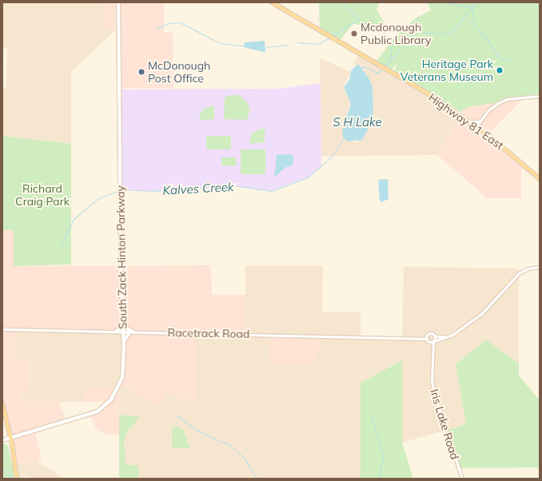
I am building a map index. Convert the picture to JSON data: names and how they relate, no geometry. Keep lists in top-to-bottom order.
{
  "streets": {
    "main road": ["Highway 81 East", "South Zack Hinton Parkway"],
    "street": ["Racetrack Road", "Iris Lake Road"]
  },
  "crossings": [
    ["South Zack Hinton Parkway", "Racetrack Road"],
    ["Racetrack Road", "Iris Lake Road"]
  ],
  "water": ["S H Lake", "Kalves Creek"],
  "parks": ["Richard Craig Park"],
  "places": ["Mcdonough Public Library", "Heritage Park Veterans Museum", "McDonough Post Office"]
}
